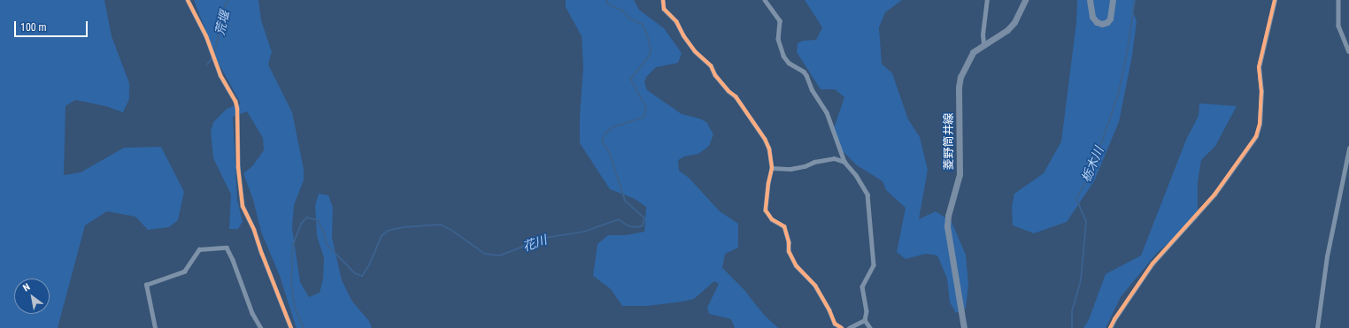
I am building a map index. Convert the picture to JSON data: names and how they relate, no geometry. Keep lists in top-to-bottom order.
{
  "streets": {
    "main road": ["菱野筒井線"]
  },
  "water": ["荒堰", "栃木川", "花川"],
  "scale_bar": "100 m",
  "north": "top left"
}
